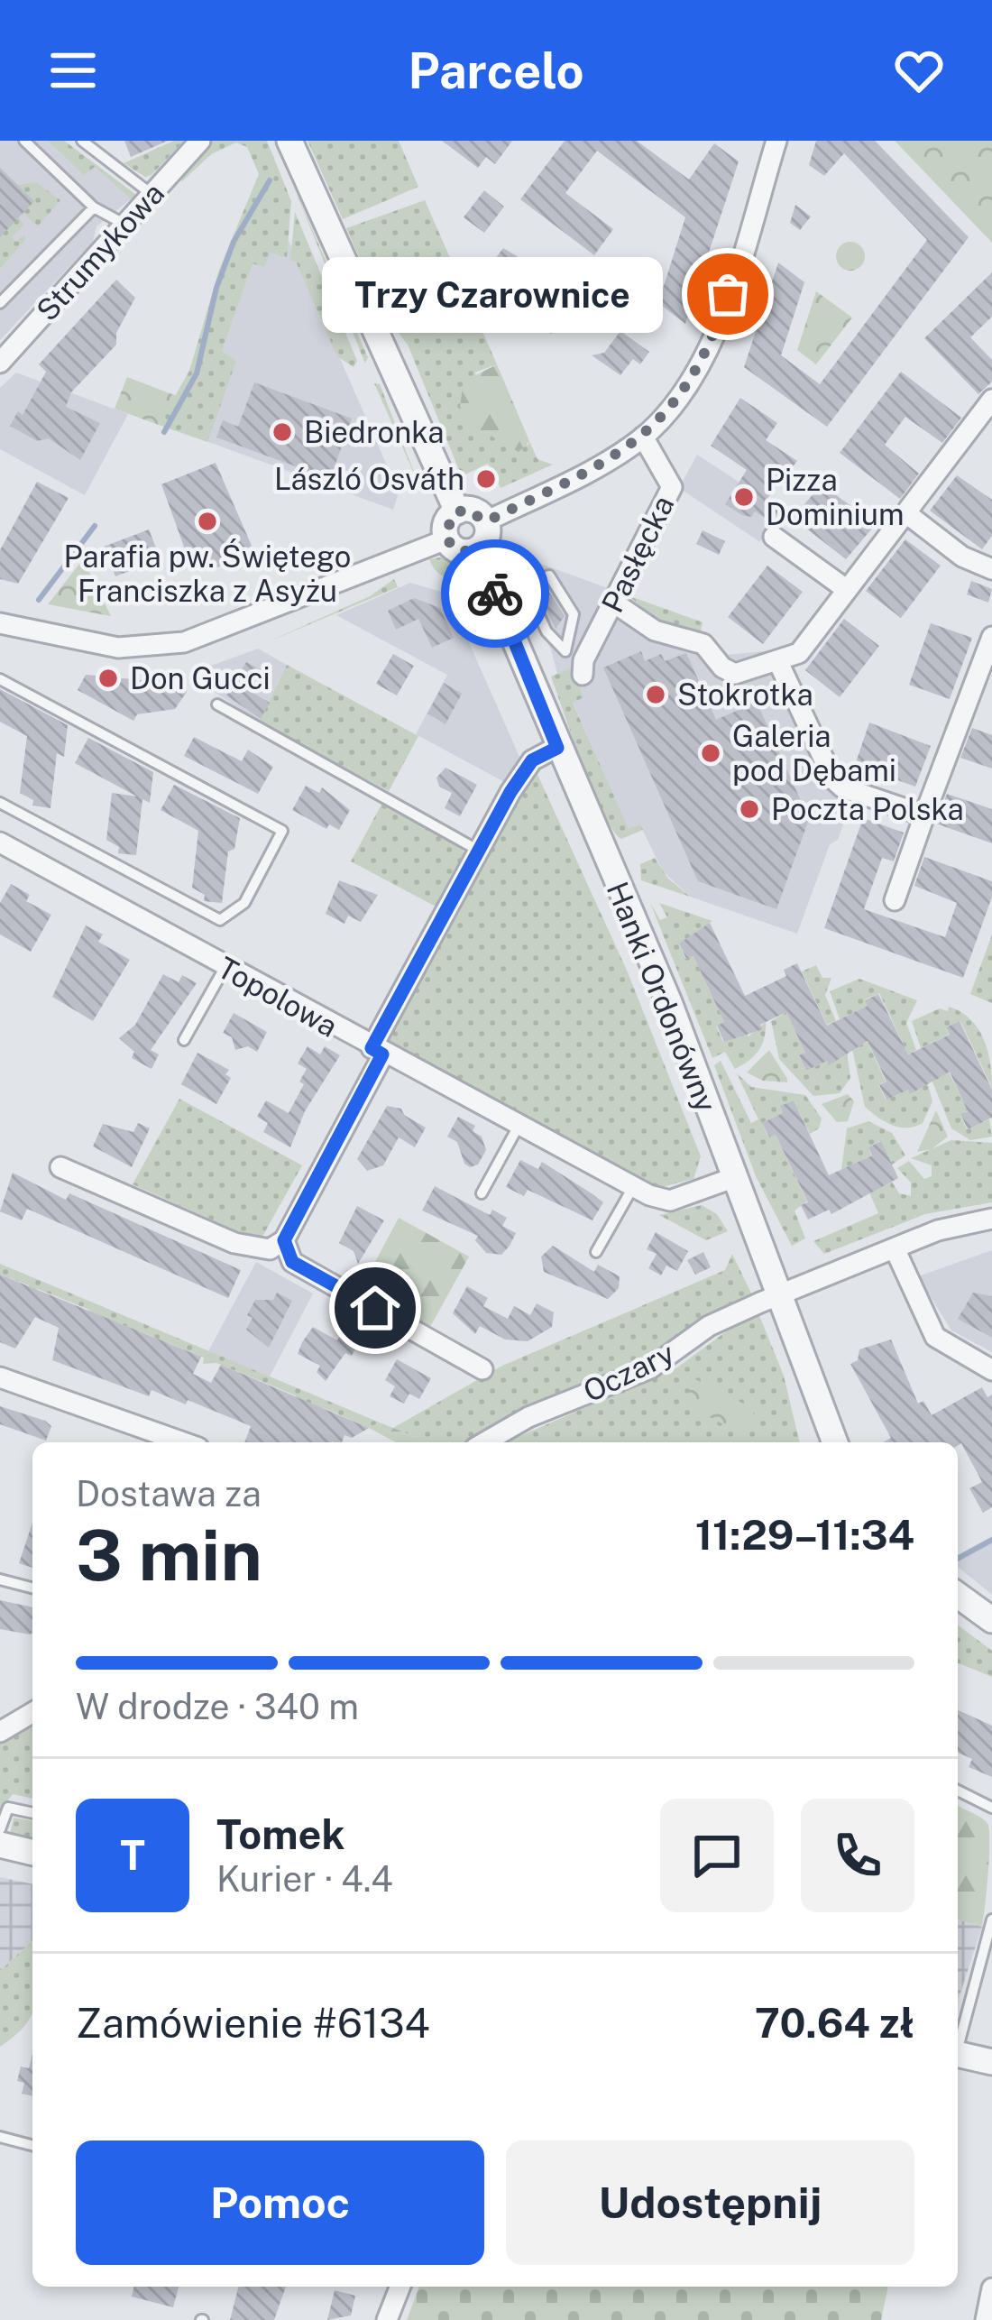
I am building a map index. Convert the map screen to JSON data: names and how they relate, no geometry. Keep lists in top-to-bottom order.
{
  "streets": {
    "street": [
      "Strumykowa",
      "Pasłęcka",
      "Topolowa",
      "Hanki Ordonówny",
      "Oczary"
    ]
  },
  "crossings": [
    ["Topolowa", "Hanki Ordonówny"],
    ["Hanki Ordonówny", "Oczary"]
  ],
  "places": [
    "Trzy Czarownice",
    "Biedronka",
    "László Osváth",
    "Pizza Dominium",
    "Parafia pw. Świętego Franciszka z Asyżu",
    "Don Gucci",
    "Stokrotka",
    "Galeria pod Dębami",
    "Poczta Polska"
  ],
  "page": {
    "header": "Parcelo",
    "bubble": "Trzy Czarownice",
    "heading": ["3 min", "Dostawa za", "11:29–11:34"],
    "panel": [
      "Tomek",
      "Kurier · 4.4",
      "Zamówienie #6134",
      "70.64 zł"
    ],
    "bar": "W drodze · 340 m",
    "round": "T",
    "buttons": ["Pomoc", "Udostępnij"]
  }
}
